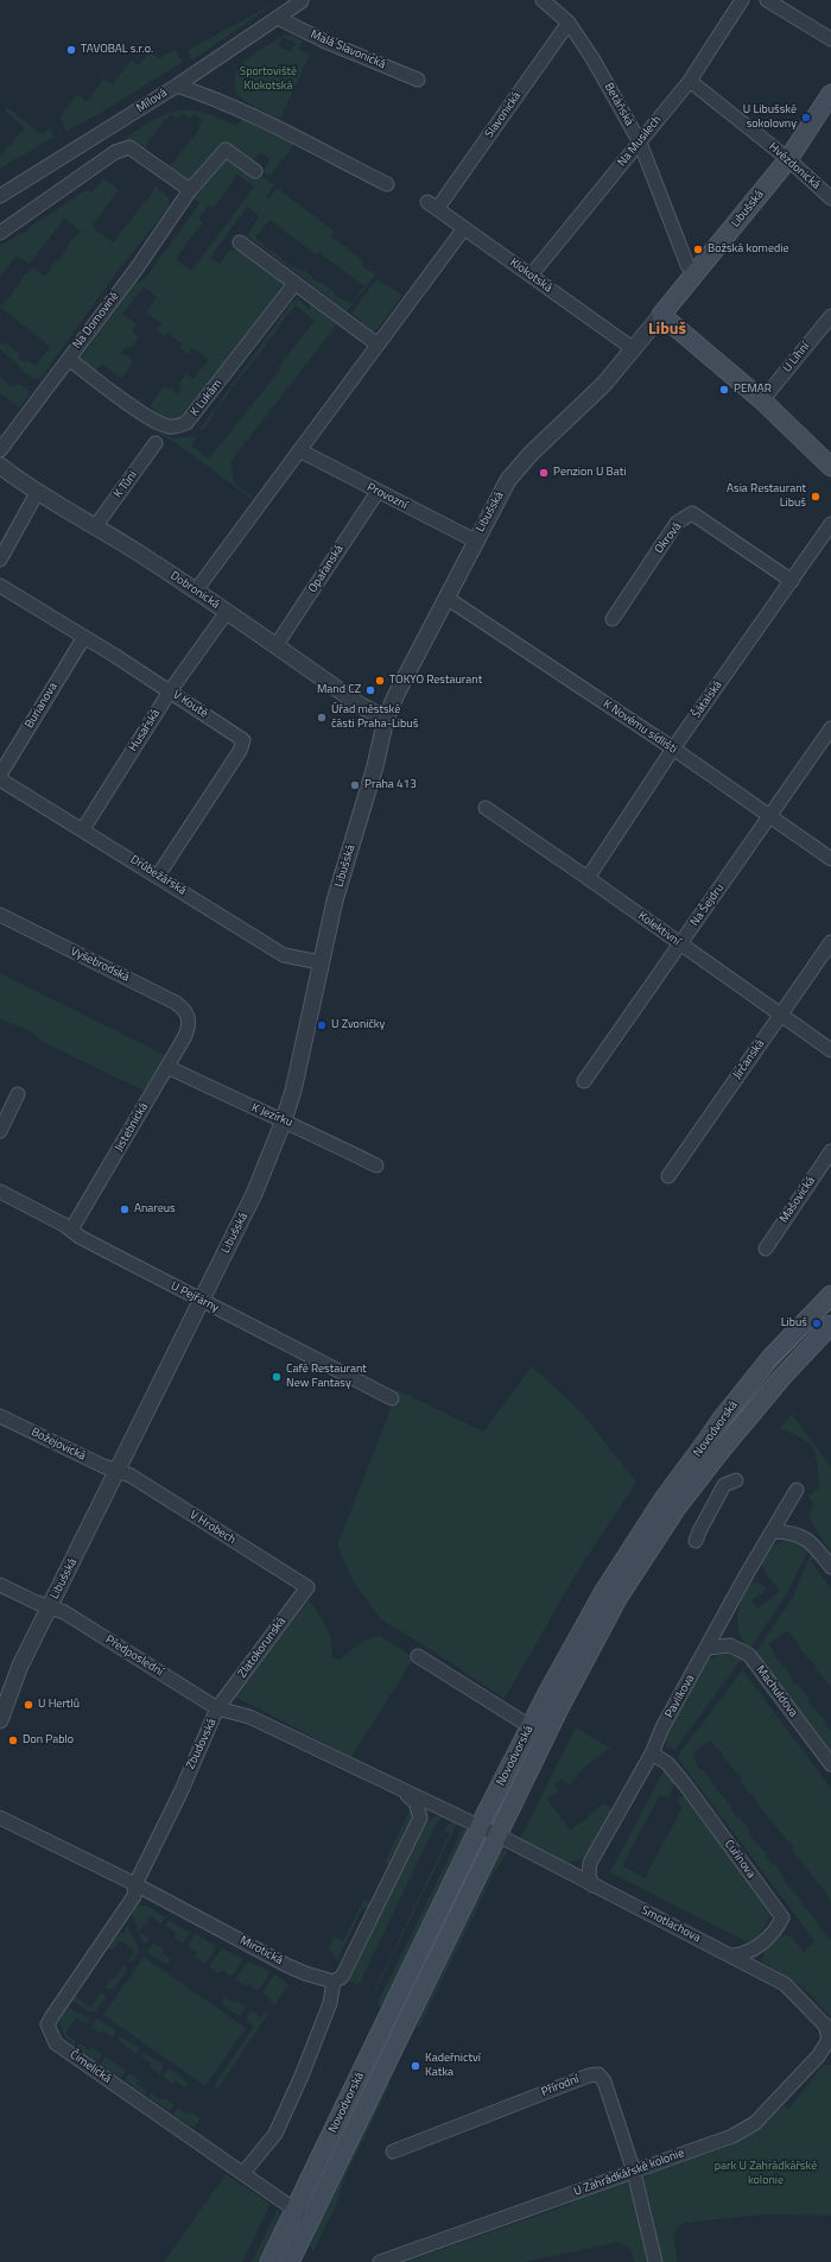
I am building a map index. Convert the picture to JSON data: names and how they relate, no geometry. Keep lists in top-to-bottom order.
{
  "streets": {
    "main road": ["Libušská", "Novodvorská"],
    "street": [
      "Malá Slavonická",
      "Mílová",
      "Betáňská",
      "Slavonická",
      "Na Musilech",
      "Hvězdonická",
      "Klokotská",
      "Na Domovině",
      "U Líhní",
      "K Lukám",
      "K Tůni",
      "Provozní",
      "Okrová",
      "Opařanská",
      "Dobronická",
      "Šátalská",
      "V Koutě",
      "Burianova",
      "K Novému sídlišti",
      "Husařská",
      "Drůbežářská",
      "Na Šejdru",
      "Kolektivní",
      "Vyšebrodská",
      "Jirčanská",
      "K Jezírku",
      "Jistebnická",
      "Mašovická",
      "U Pejřárny",
      "Božejovická",
      "V Hrobech",
      "Zlatokorunská",
      "Předposlední",
      "Machuldova",
      "Pavlíkova",
      "Zbudovská",
      "Cuřínova",
      "Smotlachova",
      "Mirotická",
      "Čimelická",
      "Přírodní",
      "U Zahrádkářské kolonie"
    ]
  },
  "crossings": [
    ["Malá Slavonická", "Mílová"],
    ["Betáňská", "Slavonická"],
    ["Betáňská", "Na Musilech"],
    ["Betáňská", "Libušská"],
    ["Slavonická", "Klokotská"],
    ["Na Musilech", "Hvězdonická"],
    ["Na Musilech", "Klokotská"],
    ["Hvězdonická", "Libušská"],
    ["Libušská", "Klokotská"],
    ["Libušská", "Provozní"],
    ["Libušská", "Dobronická"],
    ["Libušská", "K Novému sídlišti"],
    ["Libušská", "Drůbežářská"],
    ["Libušská", "K Jezírku"],
    ["Libušská", "U Pejřárny"],
    ["Libušská", "Božejovická"],
    ["Libušská", "V Hrobech"],
    ["Libušská", "Předposlední"],
    ["Na Domovině", "K Lukám"],
    ["K Tůni", "Dobronická"],
    ["Provozní", "Opařanská"],
    ["Okrová", "Šátalská"],
    ["Opařanská", "Dobronická"],
    ["Dobronická", "Husařská"],
    ["Šátalská", "K Novému sídlišti"],
    ["Šátalská", "Kolektivní"],
    ["V Koutě", "Burianova"],
    ["V Koutě", "Husařská"],
    ["V Koutě", "Drůbežářská"],
    ["K Novému sídlišti", "Na Šejdru"],
    ["Husařská", "Drůbežářská"],
    ["Na Šejdru", "Kolektivní"],
    ["Kolektivní", "Jirčanská"],
    ["Vyšebrodská", "Jistebnická"],
    ["K Jezírku", "Jistebnická"],
    ["Jistebnická", "U Pejřárny"],
    ["Novodvorská", "Zbudovská"],
    ["Novodvorská", "Smotlachova"],
    ["Novodvorská", "Čimelická"],
    ["Božejovická", "V Hrobech"],
    ["V Hrobech", "Zlatokorunská"],
    ["Zlatokorunská", "Předposlední"],
    ["Zlatokorunská", "Zbudovská"],
    ["Předposlední", "Zbudovská"],
    ["Machuldova", "Pavlíkova"],
    ["Pavlíkova", "Cuřínova"],
    ["Zbudovská", "Smotlachova"],
    ["Zbudovská", "Mirotická"],
    ["Zbudovská", "Čimelická"],
    ["Cuřínova", "Smotlachova"],
    ["Smotlachova", "U Zahrádkářské kolonie"],
    ["Mirotická", "Čimelická"],
    ["Přírodní", "U Zahrádkářské kolonie"]
  ],
  "districts": ["Libuš"],
  "parks": ["Sportoviště Klokotská", "park U Zahrádkářské kolonie"],
  "places": [
    "TAVOBAL s.r.o.",
    "U Libušské sokolovny",
    "Božská komedie",
    "PEMAR",
    "Penzion U Bati",
    "Asia Restaurant Libuš",
    "TOKYO Restaurant",
    "Mand CZ",
    "Úřad městské části Praha-Libuš",
    "Praha 413",
    "U Zvoničky",
    "Anareus",
    "Libuš",
    "Café Restaurant New Fantasy",
    "U Hertlů",
    "Don Pablo",
    "Kadeřnictví Katka"
  ]
}
